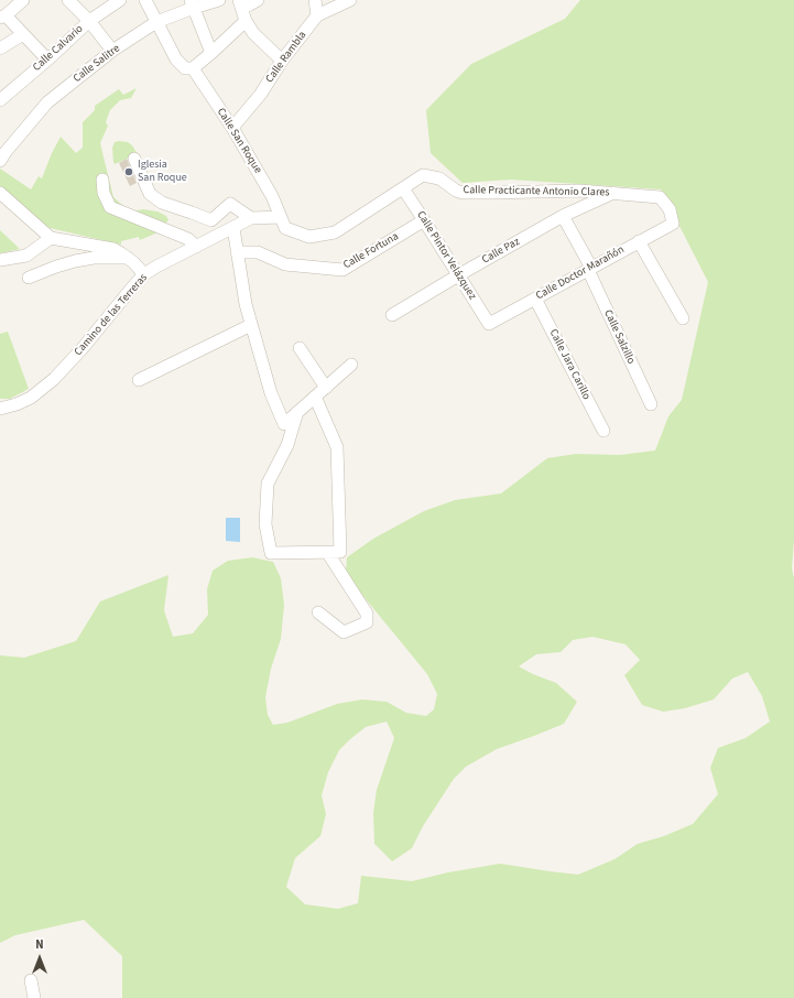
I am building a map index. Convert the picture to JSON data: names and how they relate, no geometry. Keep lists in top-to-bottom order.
{
  "streets": {
    "street": [
      "Calle Calvario",
      "Calle Rambla",
      "Calle Salitre",
      "Calle San Roque",
      "Calle Practicante Antonio Clares",
      "Calle Fortuna",
      "Calle Paz",
      "Calle Pintor Velázquez",
      "Calle Doctor Marañón",
      "Camino de las Terreras",
      "Calle Salzillo",
      "Calle Jara Carillo"
    ]
  },
  "crossings": [
    ["Calle Rambla", "Calle San Roque"],
    ["Calle San Roque", "Calle Practicante Antonio Clares"],
    ["Calle San Roque", "Camino de las Terreras"],
    ["Calle Practicante Antonio Clares", "Calle Paz"],
    ["Calle Practicante Antonio Clares", "Calle Pintor Velázquez"],
    ["Calle Practicante Antonio Clares", "Calle Doctor Marañón"],
    ["Calle Practicante Antonio Clares", "Camino de las Terreras"],
    ["Calle Fortuna", "Calle Pintor Velázquez"],
    ["Calle Paz", "Calle Pintor Velázquez"],
    ["Calle Paz", "Calle Salzillo"],
    ["Calle Pintor Velázquez", "Calle Doctor Marañón"],
    ["Calle Doctor Marañón", "Calle Salzillo"],
    ["Calle Doctor Marañón", "Calle Jara Carillo"]
  ],
  "places": ["Iglesia San Roque"],
  "north": "top"
}
